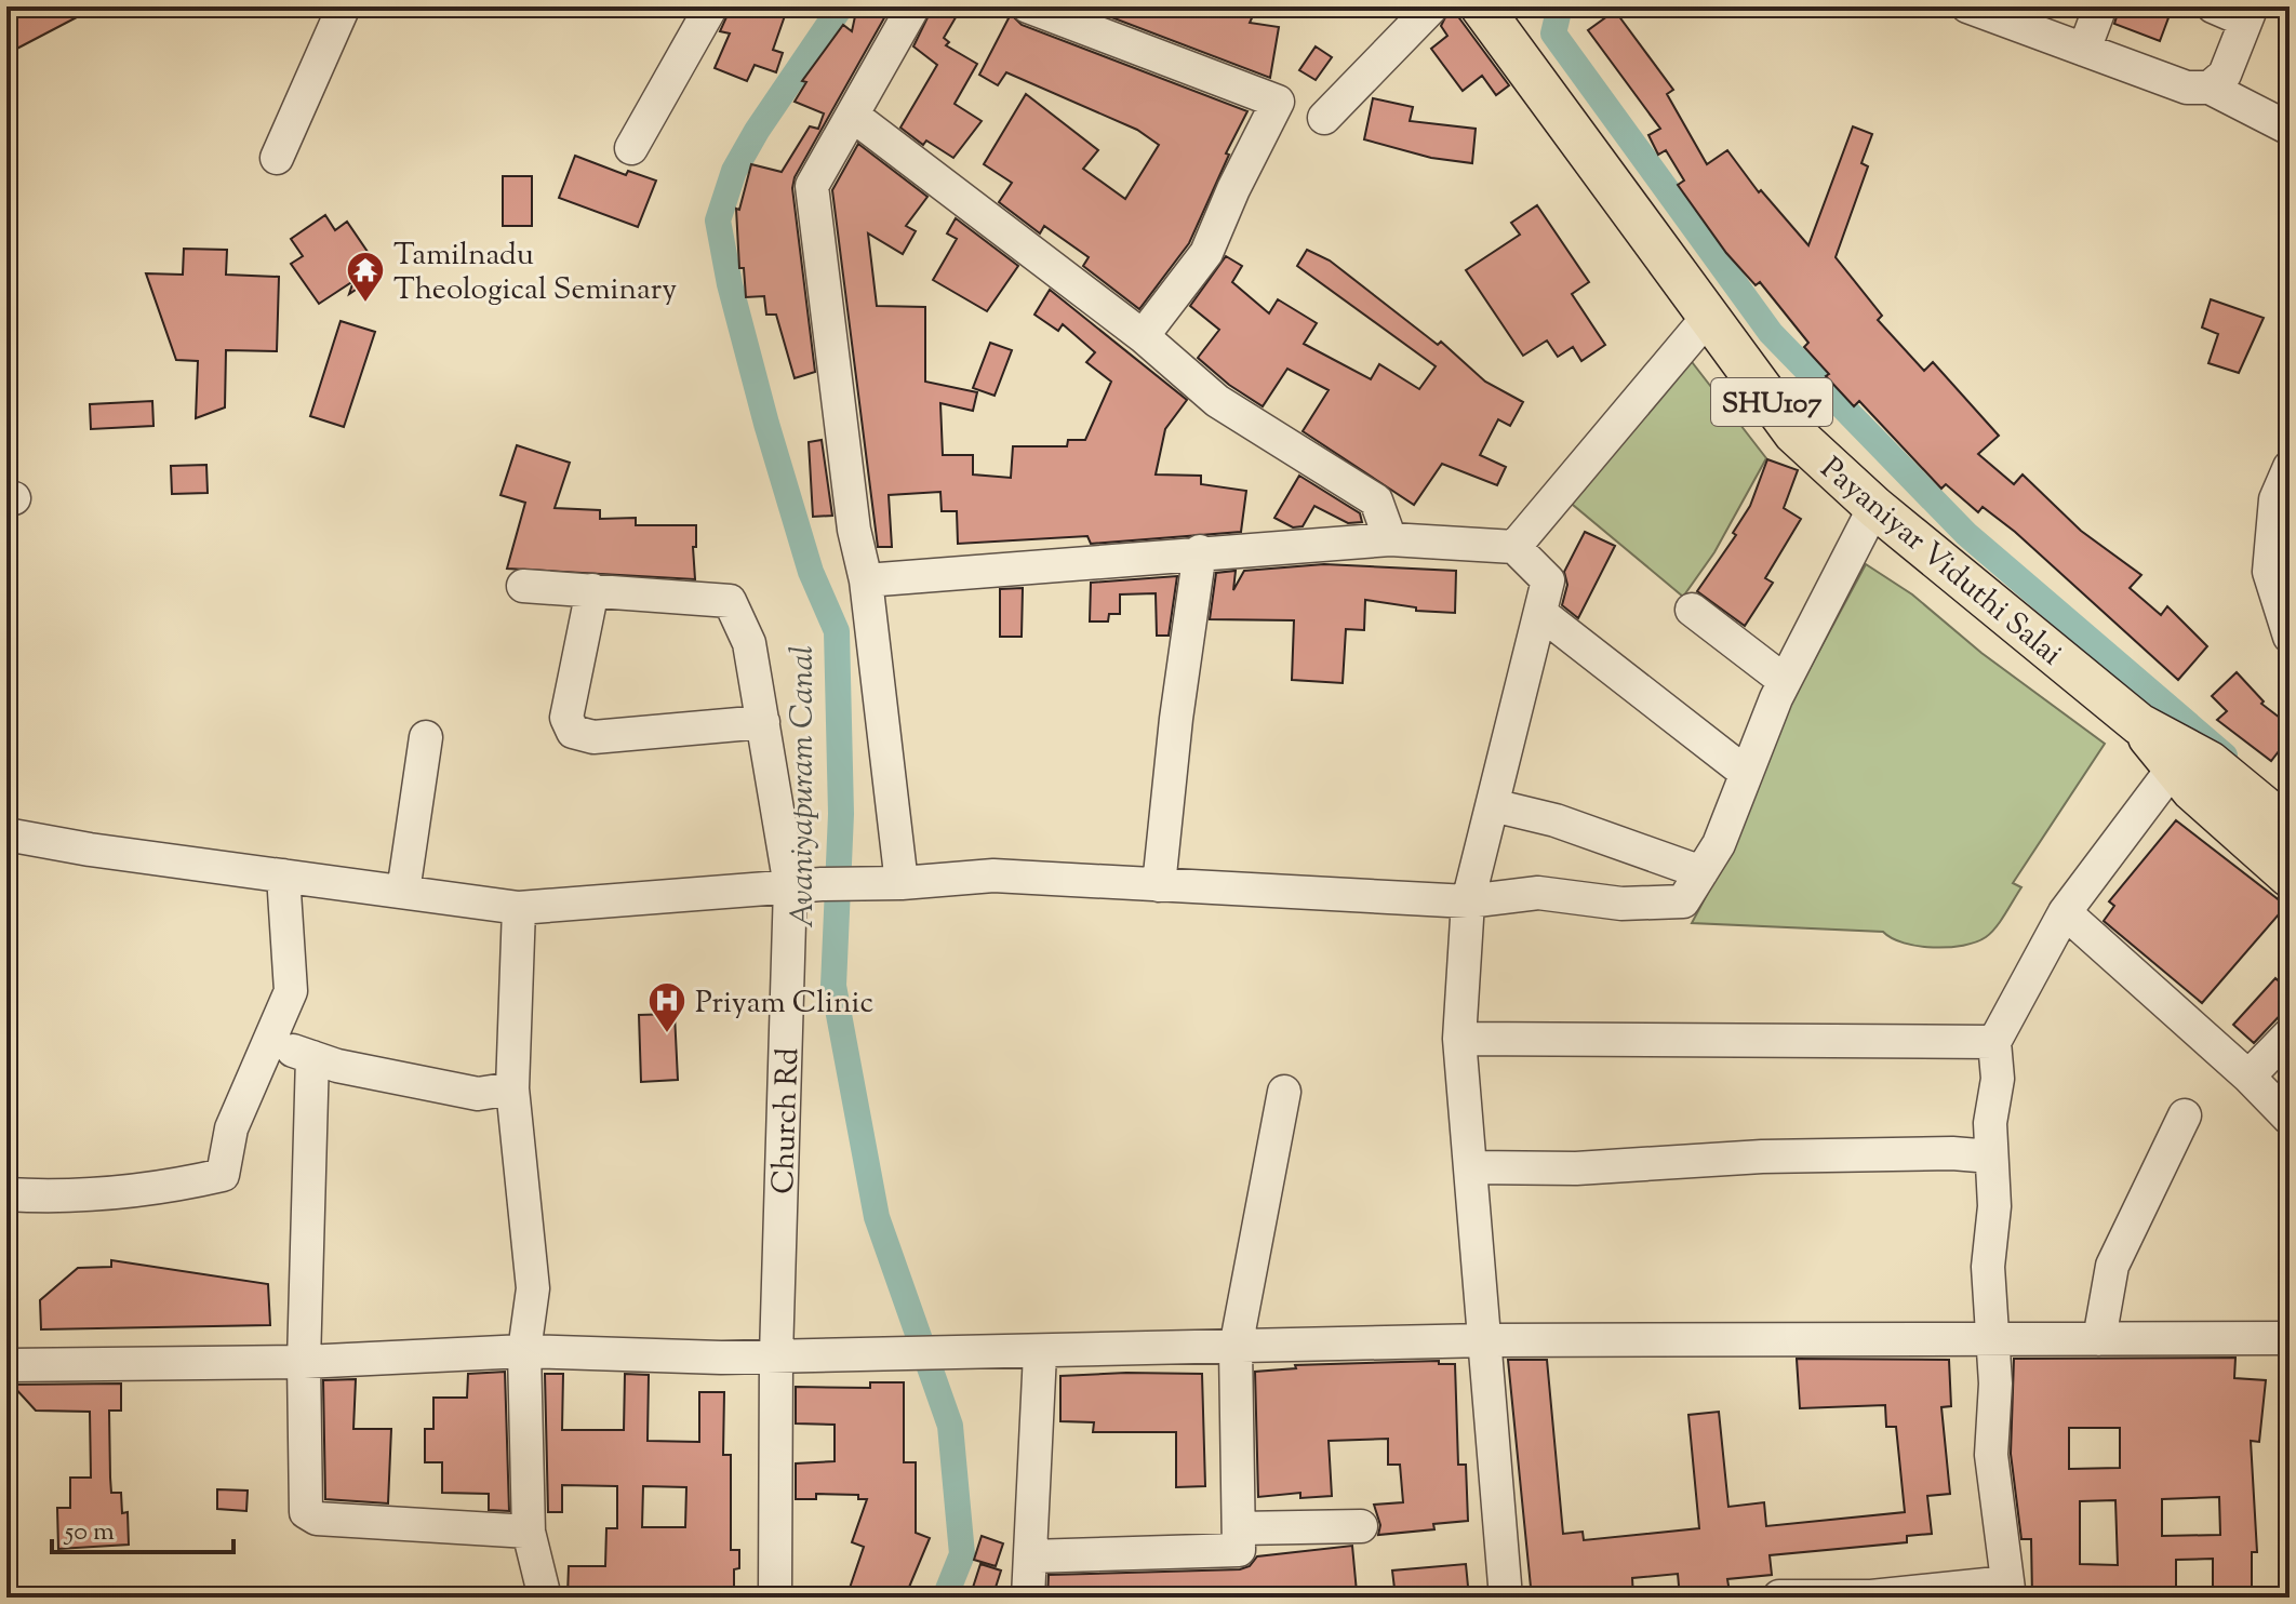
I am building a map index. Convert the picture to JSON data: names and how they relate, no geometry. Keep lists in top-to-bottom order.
{
  "streets": {
    "main road": ["SHU107", "Payaniyar Viduthi Salai"],
    "street": ["Church Rd"]
  },
  "water": ["Avaniyapuram Canal"],
  "places": {
    "temple": ["Tamilnadu Theological Seminary"],
    "hospital": ["Priyam Clinic"]
  },
  "scale_bar": "50 m"
}
